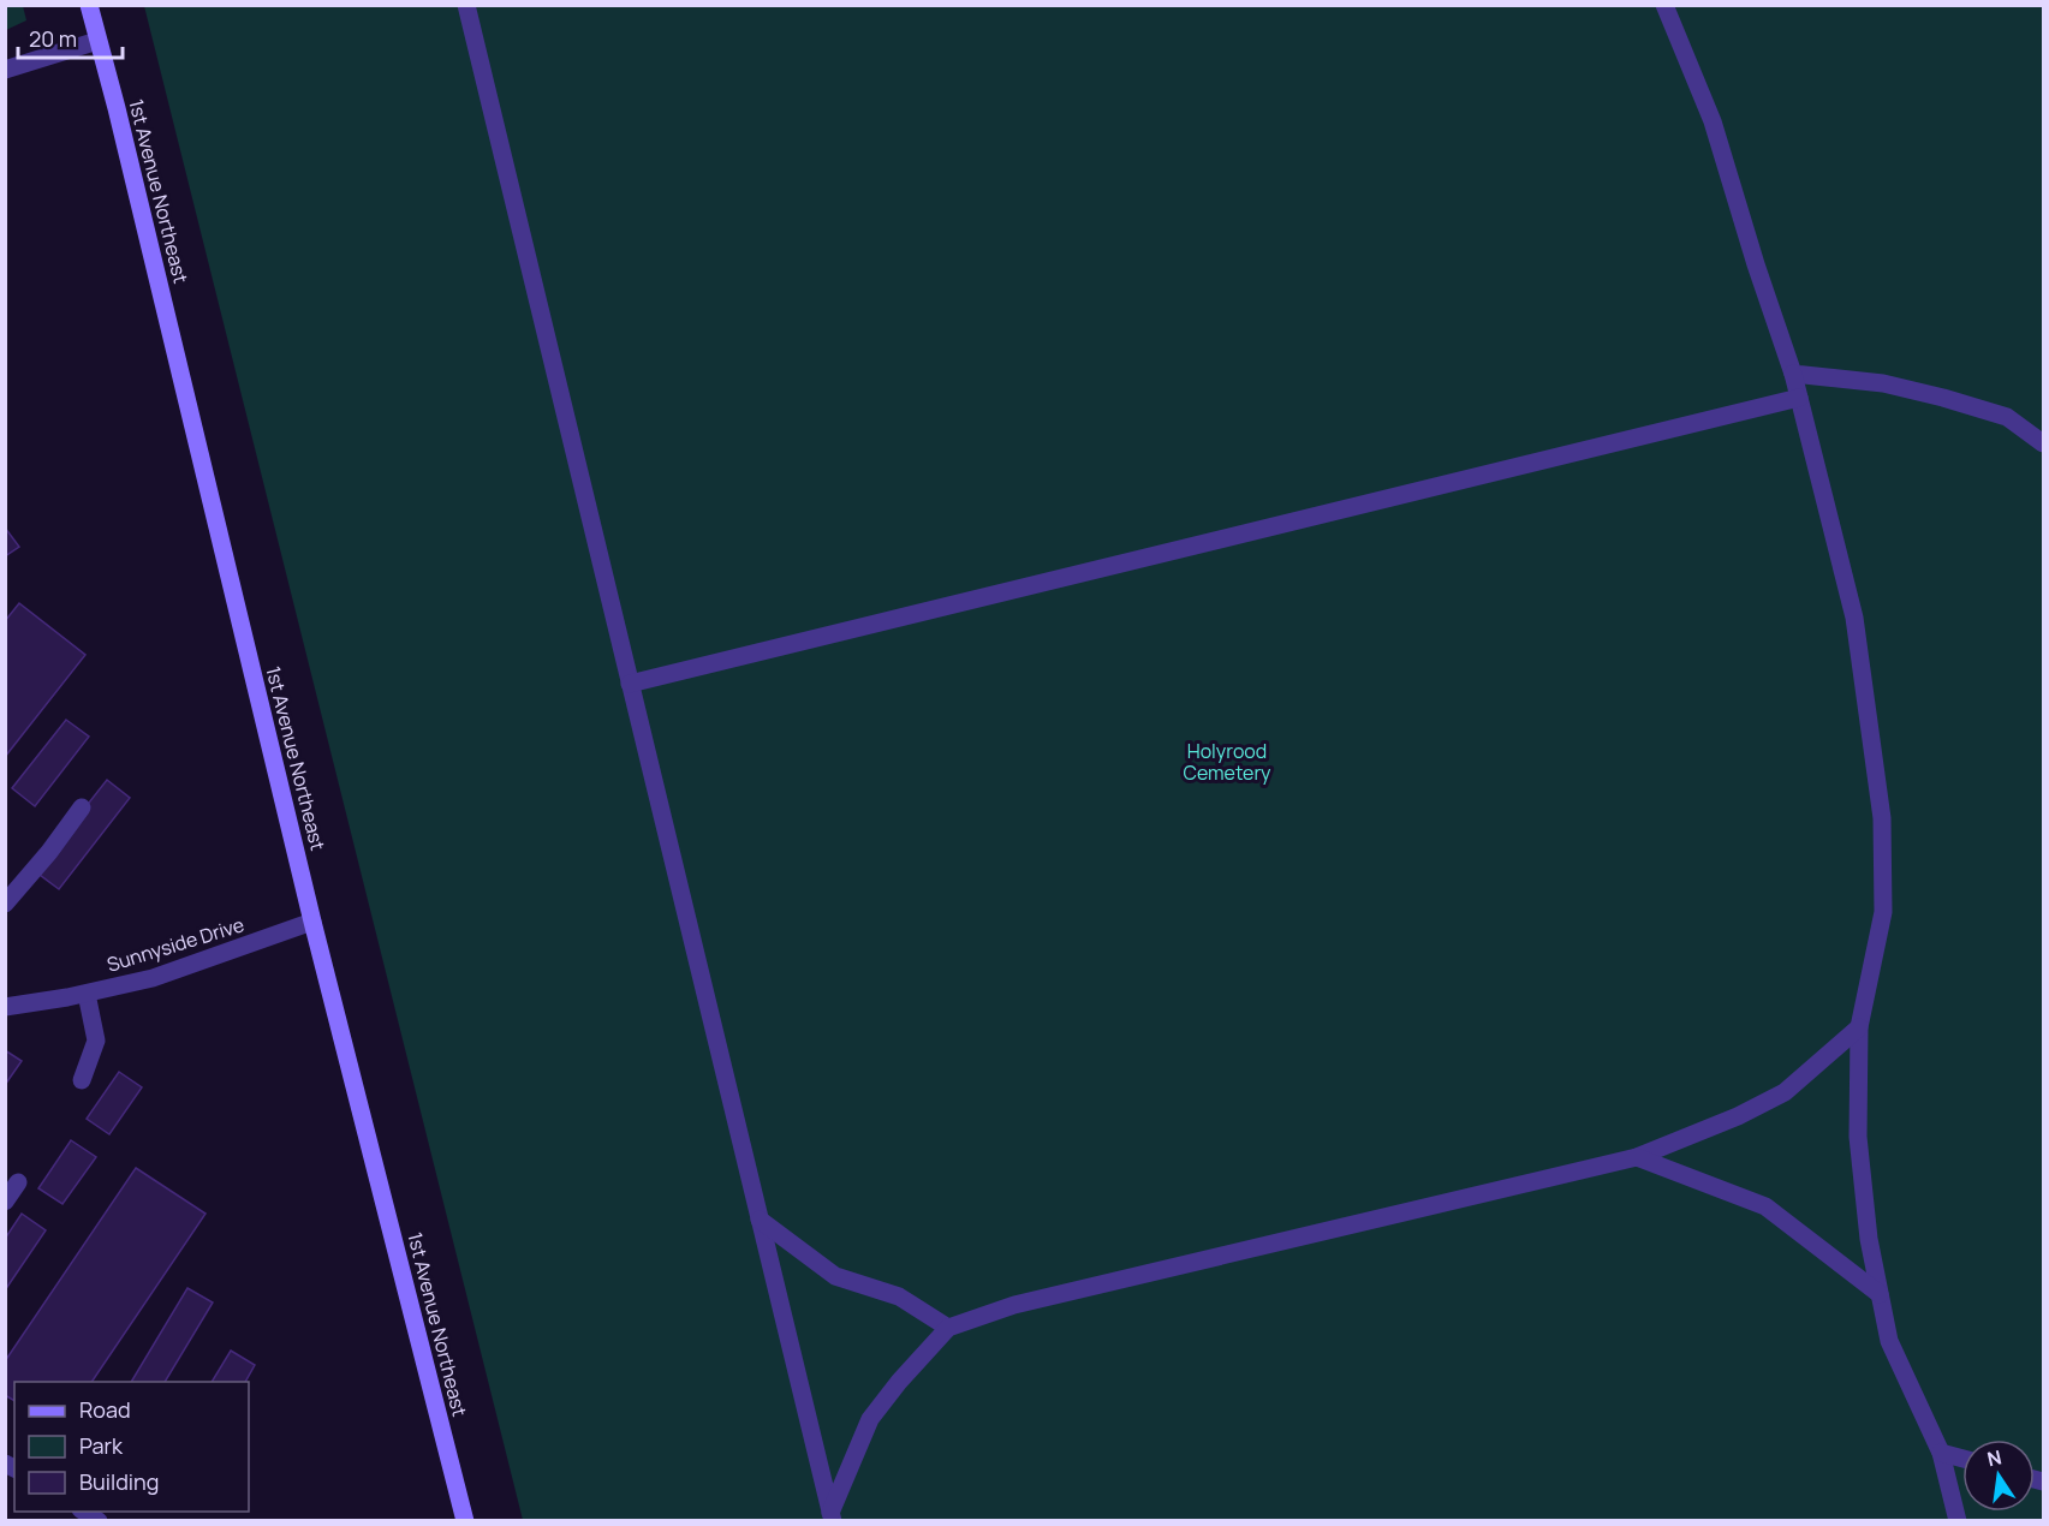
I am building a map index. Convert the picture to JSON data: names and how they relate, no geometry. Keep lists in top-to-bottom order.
{
  "streets": {
    "street": ["1st Avenue Northeast", "Sunnyside Drive"]
  },
  "crossings": [
    ["1st Avenue Northeast", "Sunnyside Drive"]
  ],
  "parks": ["Holyrood Cemetery"],
  "legend": ["Road", "Park", "Building"],
  "scale_bar": "20 m",
  "north": "top"
}
